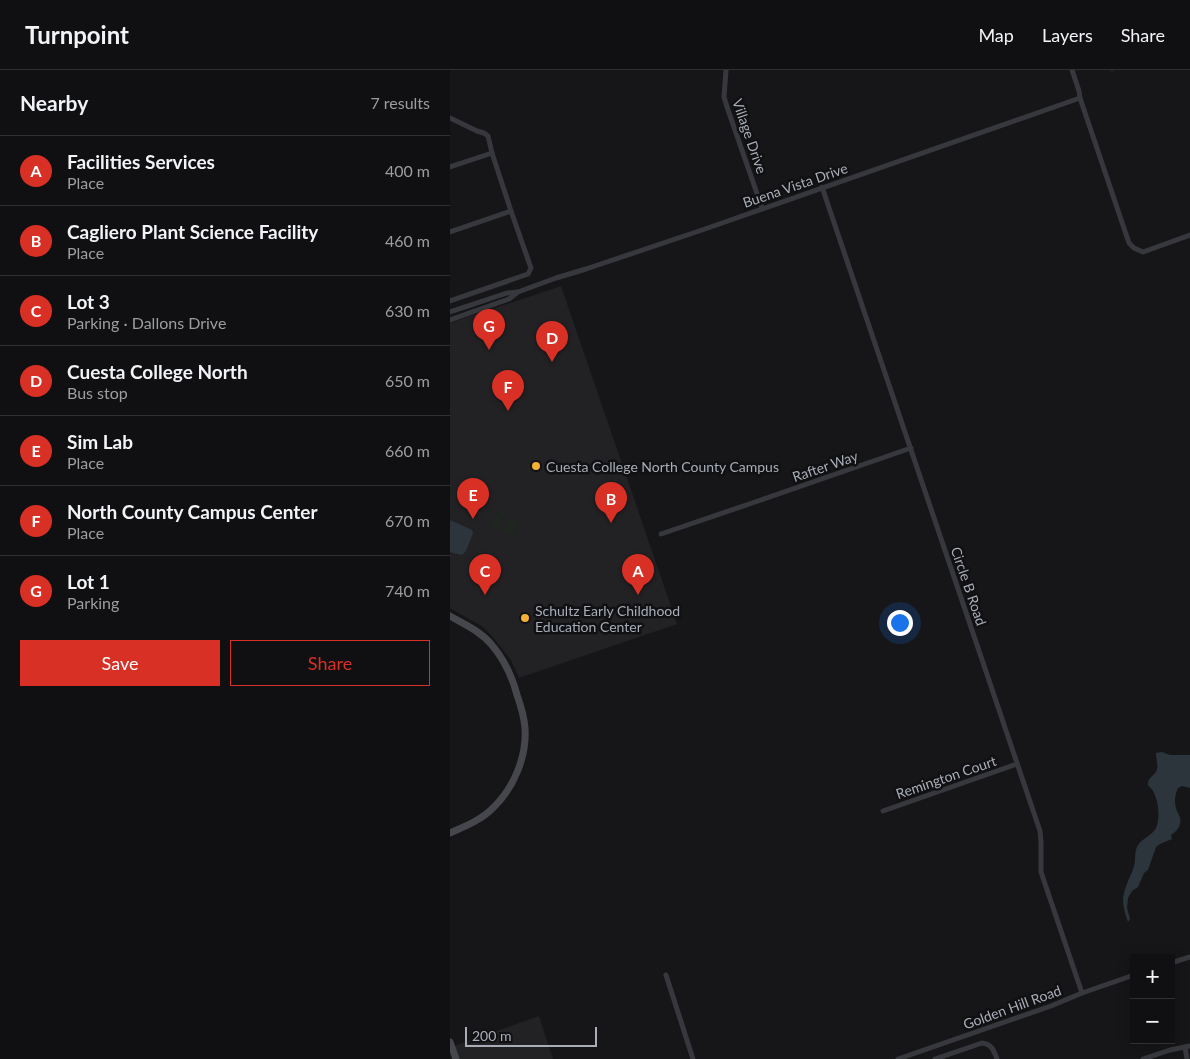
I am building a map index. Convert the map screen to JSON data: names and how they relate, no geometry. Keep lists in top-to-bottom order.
{
  "streets": {
    "street": [
      "Village Drive",
      "Buena Vista Drive",
      "Rafter Way",
      "Circle B Road",
      "Remington Court",
      "Golden Hill Road"
    ]
  },
  "crossings": [
    ["Village Drive", "Buena Vista Drive"],
    ["Buena Vista Drive", "Circle B Road"],
    ["Rafter Way", "Circle B Road"],
    ["Circle B Road", "Remington Court"],
    ["Circle B Road", "Golden Hill Road"]
  ],
  "places": ["Cuesta College North County Campus", "Schultz Early Childhood Education Center"],
  "scale_bar": "200 m",
  "page": {
    "header": "Turnpoint",
    "nav": ["Map", "Layers", "Share"],
    "heading": ["Nearby", "7 results"],
    "list": [
      {
        "mark": "A",
        "name": "Facilities Services",
        "note": "Place",
        "value": "400 m"
      },
      {
        "mark": "B",
        "name": "Cagliero Plant Science Facility",
        "note": "Place",
        "value": "460 m"
      },
      {
        "mark": "C",
        "name": "Lot 3",
        "note": "Parking · Dallons Drive",
        "value": "630 m"
      },
      {
        "mark": "D",
        "name": "Cuesta College North",
        "note": "Bus stop",
        "value": "650 m"
      },
      {
        "mark": "E",
        "name": "Sim Lab",
        "note": "Place",
        "value": "660 m"
      },
      {
        "mark": "F",
        "name": "North County Campus Center",
        "note": "Place",
        "value": "670 m"
      },
      {
        "mark": "G",
        "name": "Lot 1",
        "note": "Parking",
        "value": "740 m"
      }
    ],
    "pins": [
      "G",
      "D",
      "F",
      "E",
      "B",
      "A",
      "C"
    ],
    "buttons": ["Save", "Share"],
    "map_buttons": ["+", "−"],
    "scale": "200 m"
  }
}
